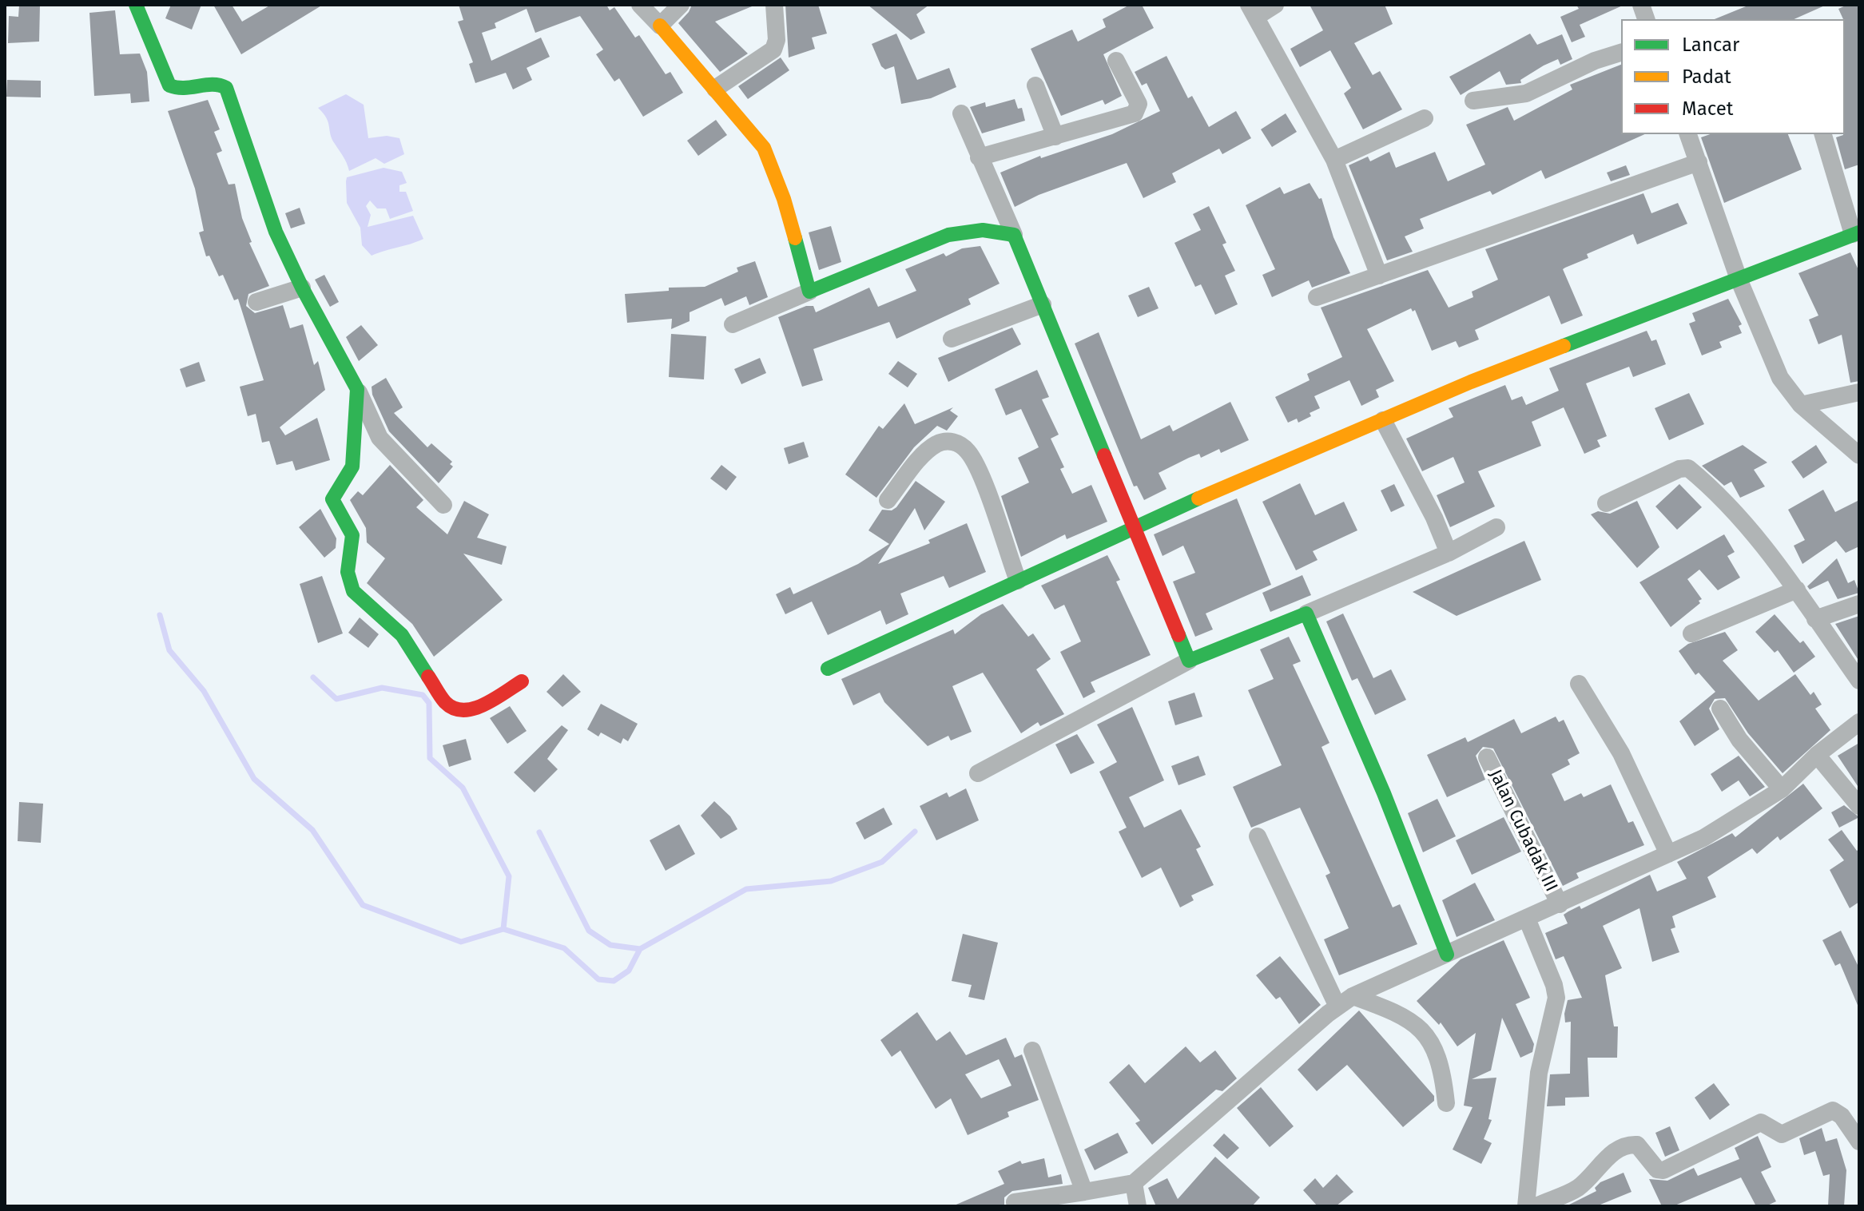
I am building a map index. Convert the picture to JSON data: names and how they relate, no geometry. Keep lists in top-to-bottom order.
{
  "streets": {
    "street": ["Jalan Cubadak III"]
  },
  "legend": ["Lancar", "Padat", "Macet"]
}
